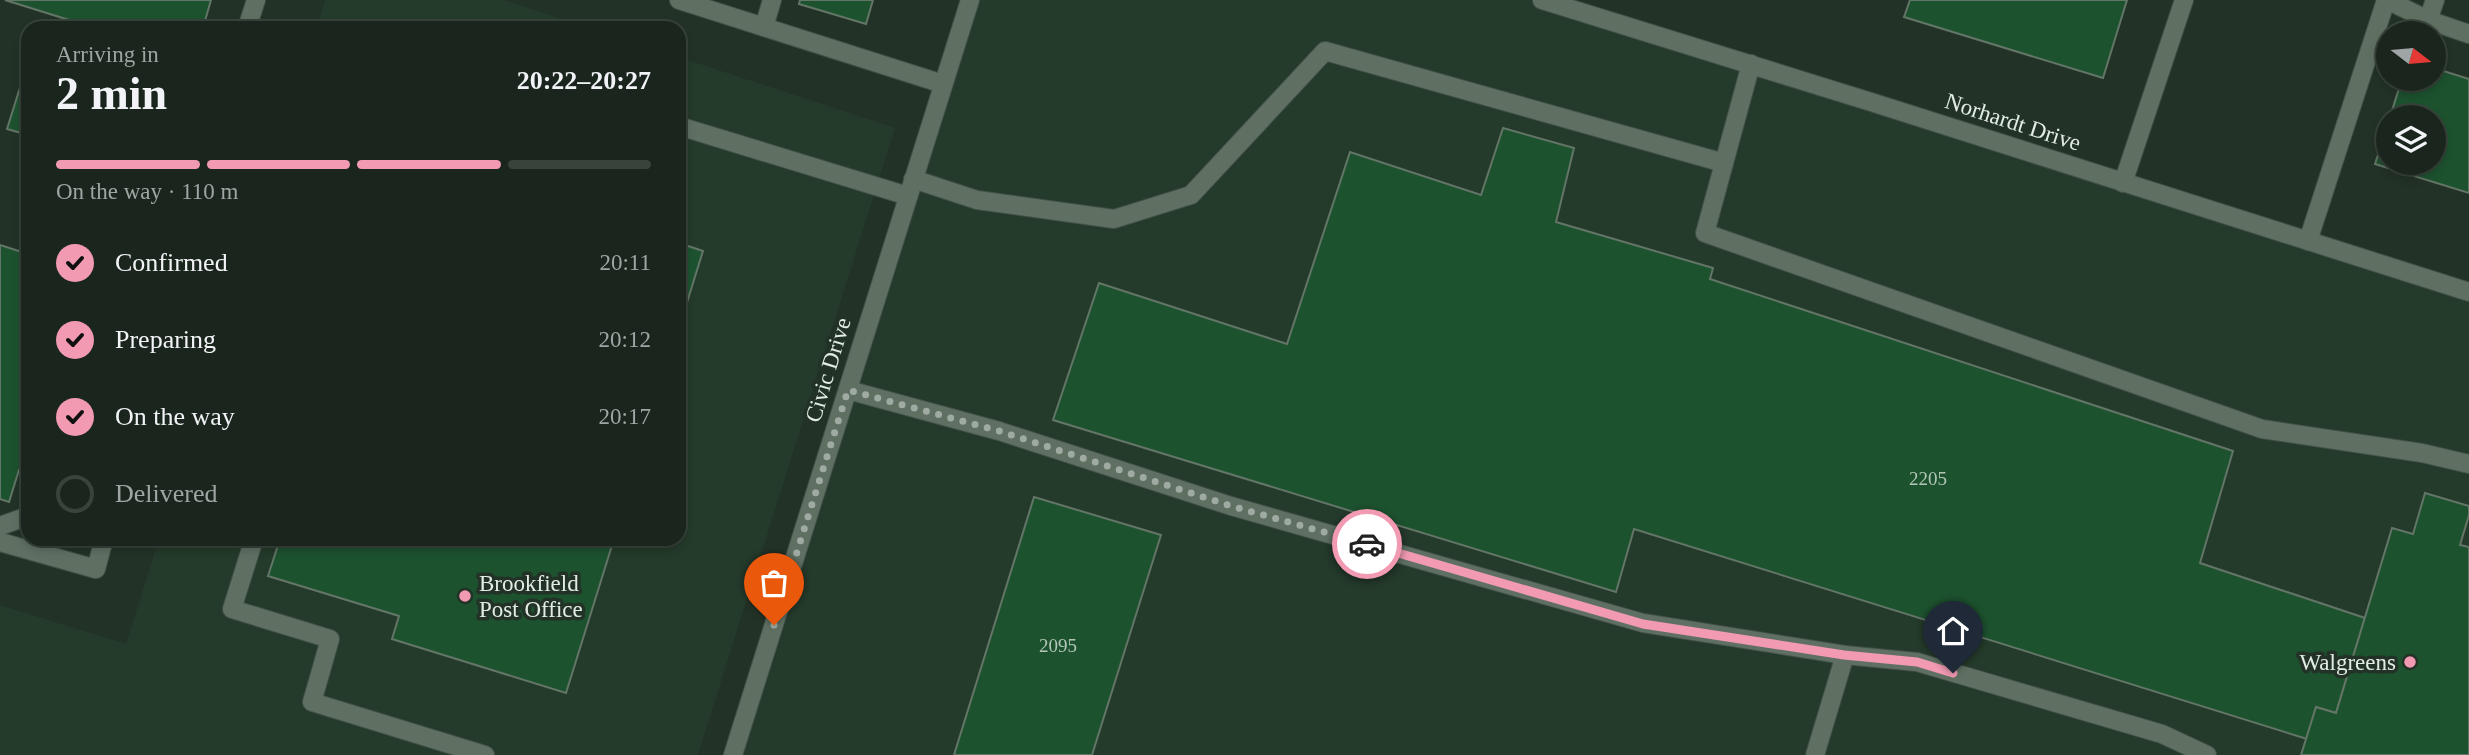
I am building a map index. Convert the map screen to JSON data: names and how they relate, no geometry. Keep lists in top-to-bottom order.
{
  "streets": {
    "street": ["Norhardt Drive", "Civic Drive"]
  },
  "places": ["Brookfield Post Office", "Walgreens"],
  "house_numbers": ["2205", "2095"],
  "north": "right",
  "page": {
    "heading": ["2 min", "Arriving in", "20:22–20:27"],
    "bar": "On the way · 110 m",
    "list": [
      ["Confirmed", "20:11"],
      ["Preparing", "20:12"],
      ["On the way", "20:17"],
      "Delivered"
    ]
  }
}
